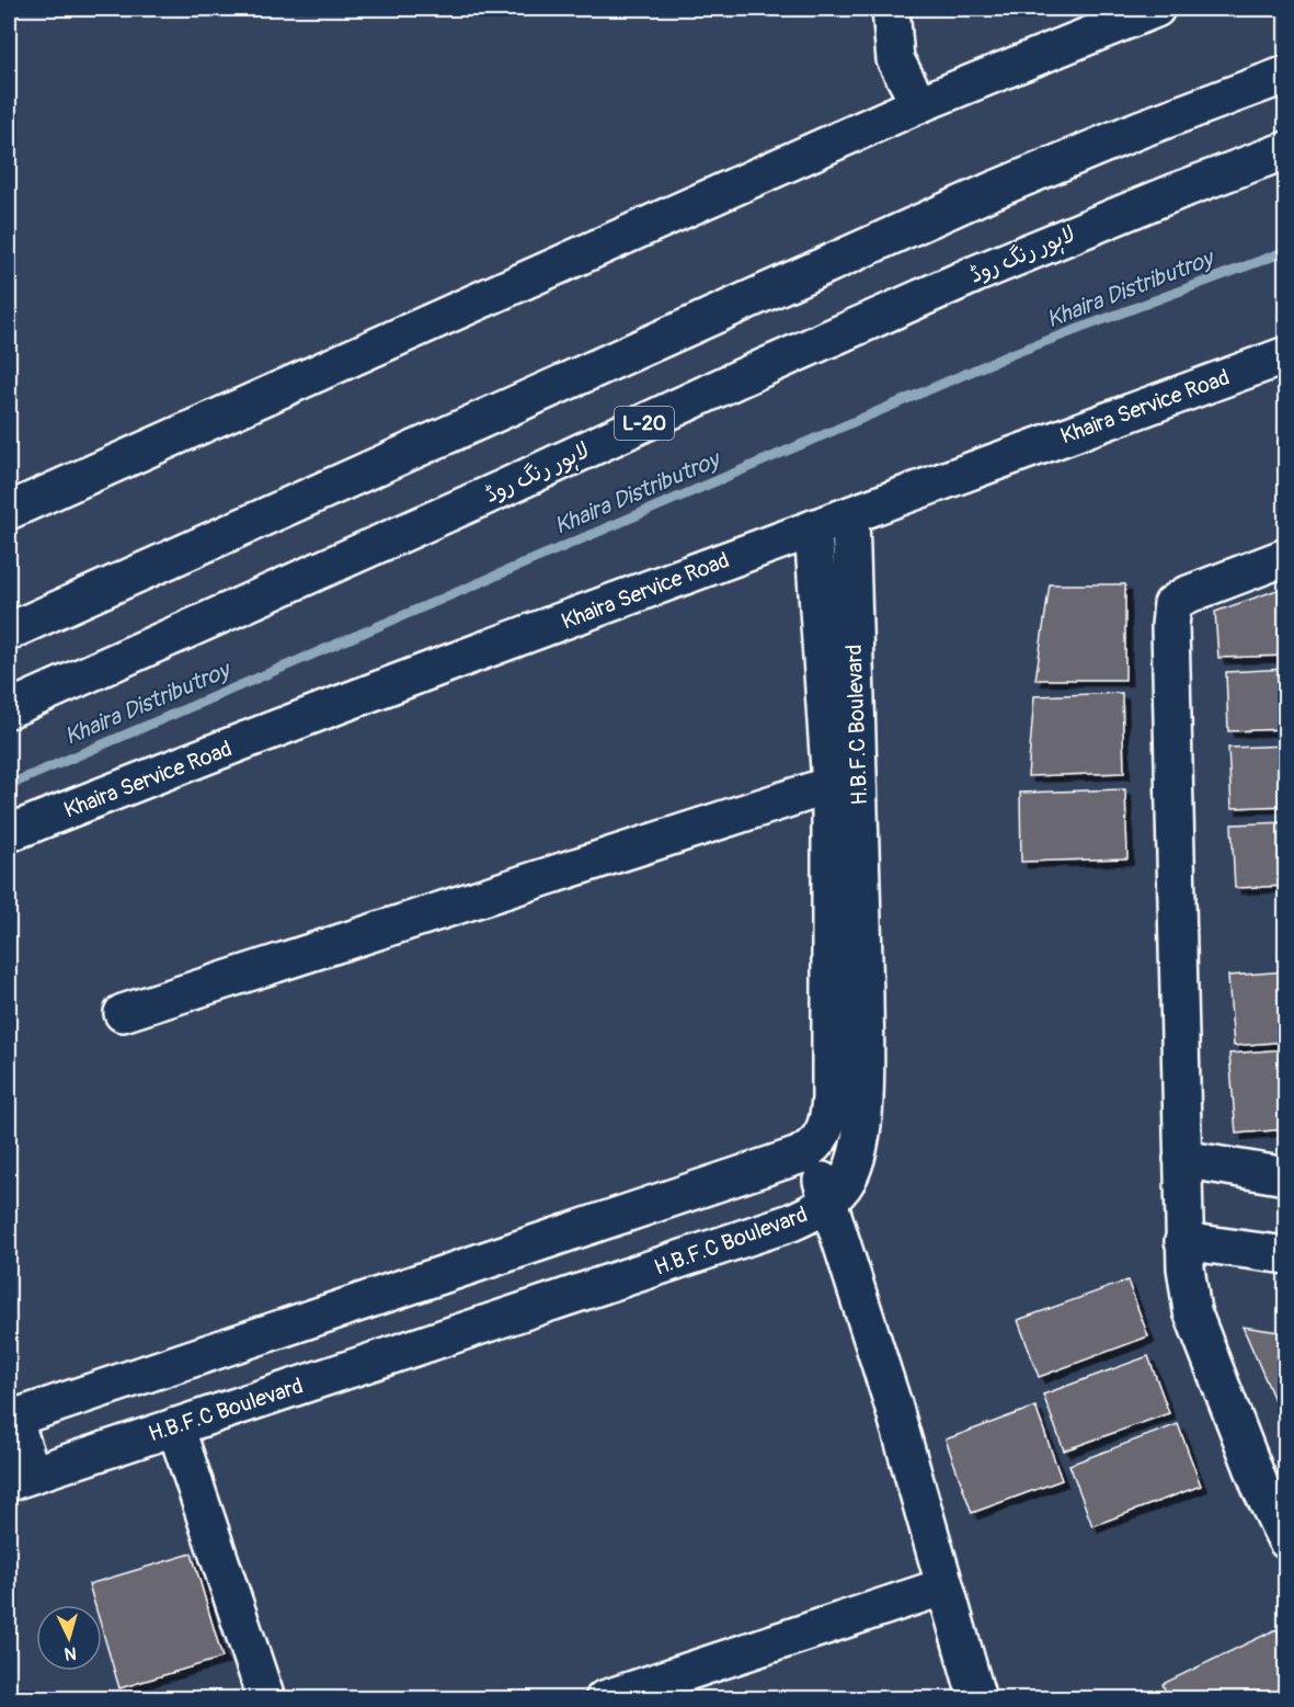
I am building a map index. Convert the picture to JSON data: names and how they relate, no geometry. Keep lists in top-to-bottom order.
{
  "streets": {
    "main road": [
      "لاہور رنگ روڈ",
      "Khaira Service Road",
      "L-20",
      "H.B.F.C Boulevard"
    ]
  },
  "crossings": [
    ["Khaira Service Road", "H.B.F.C Boulevard"]
  ],
  "water": ["Khaira Distributroy"],
  "north": "bottom"
}
